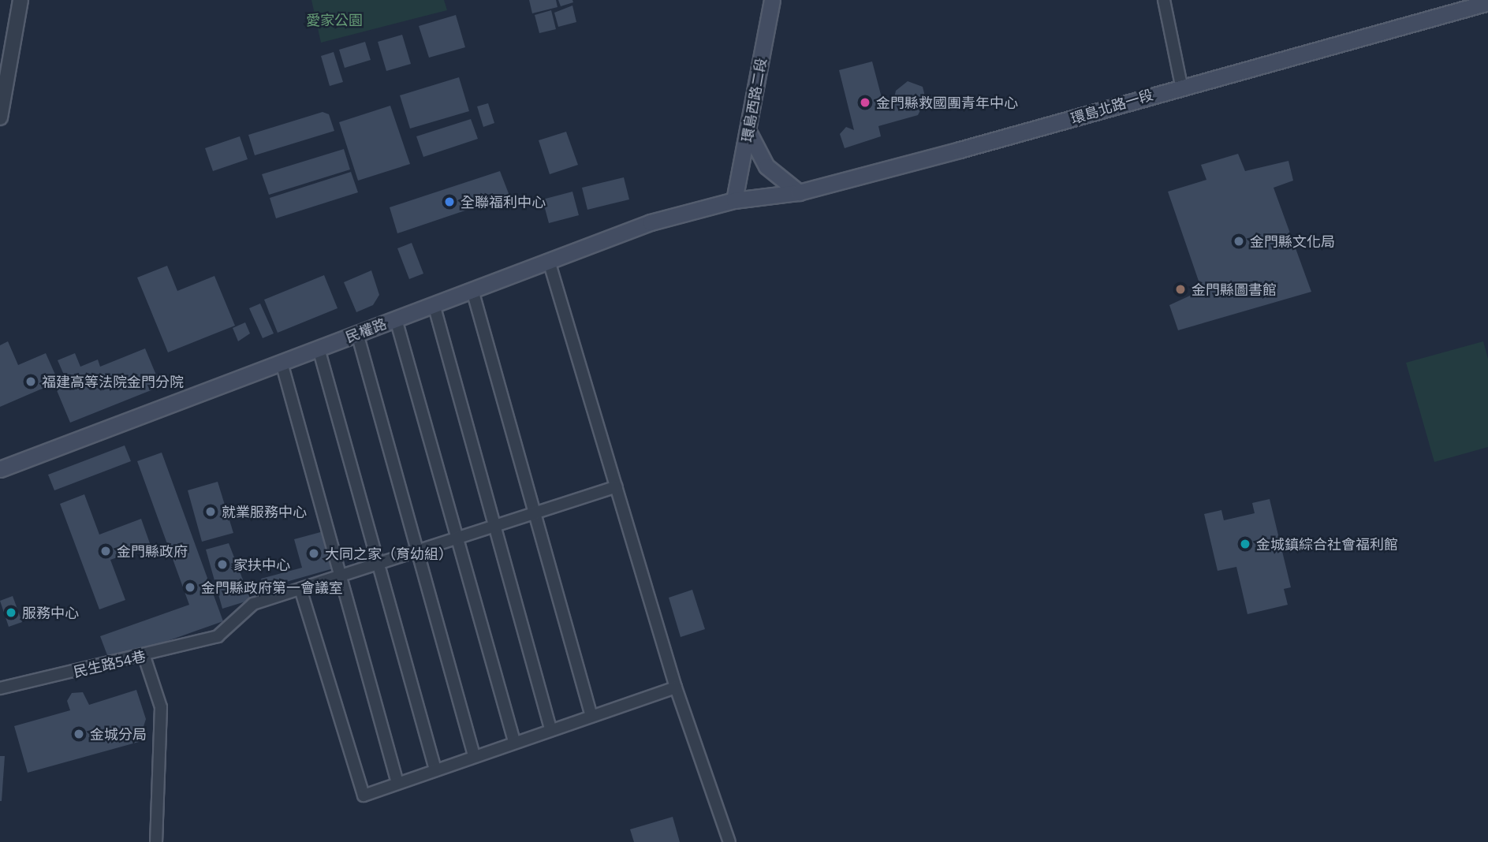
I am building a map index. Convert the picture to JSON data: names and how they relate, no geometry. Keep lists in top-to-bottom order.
{
  "streets": {
    "main road": ["環島西路二段", "環島北路一段", "民權路"],
    "street": ["民生路54巷"]
  },
  "crossings": [
    ["環島西路二段", "環島北路一段"],
    ["環島西路二段", "民權路"],
    ["環島北路一段", "民權路"]
  ],
  "parks": ["愛家公園"],
  "places": [
    "金門縣救國團青年中心",
    "全聯福利中心",
    "金門縣文化局",
    "金門縣圖書館",
    "福建高等法院金門分院",
    "就業服務中心",
    "金城鎮綜合社會福利館",
    "金門縣政府",
    "大同之家（育幼組）",
    "家扶中心",
    "金門縣政府第一會議室",
    "服務中心",
    "金城分局"
  ]
}
